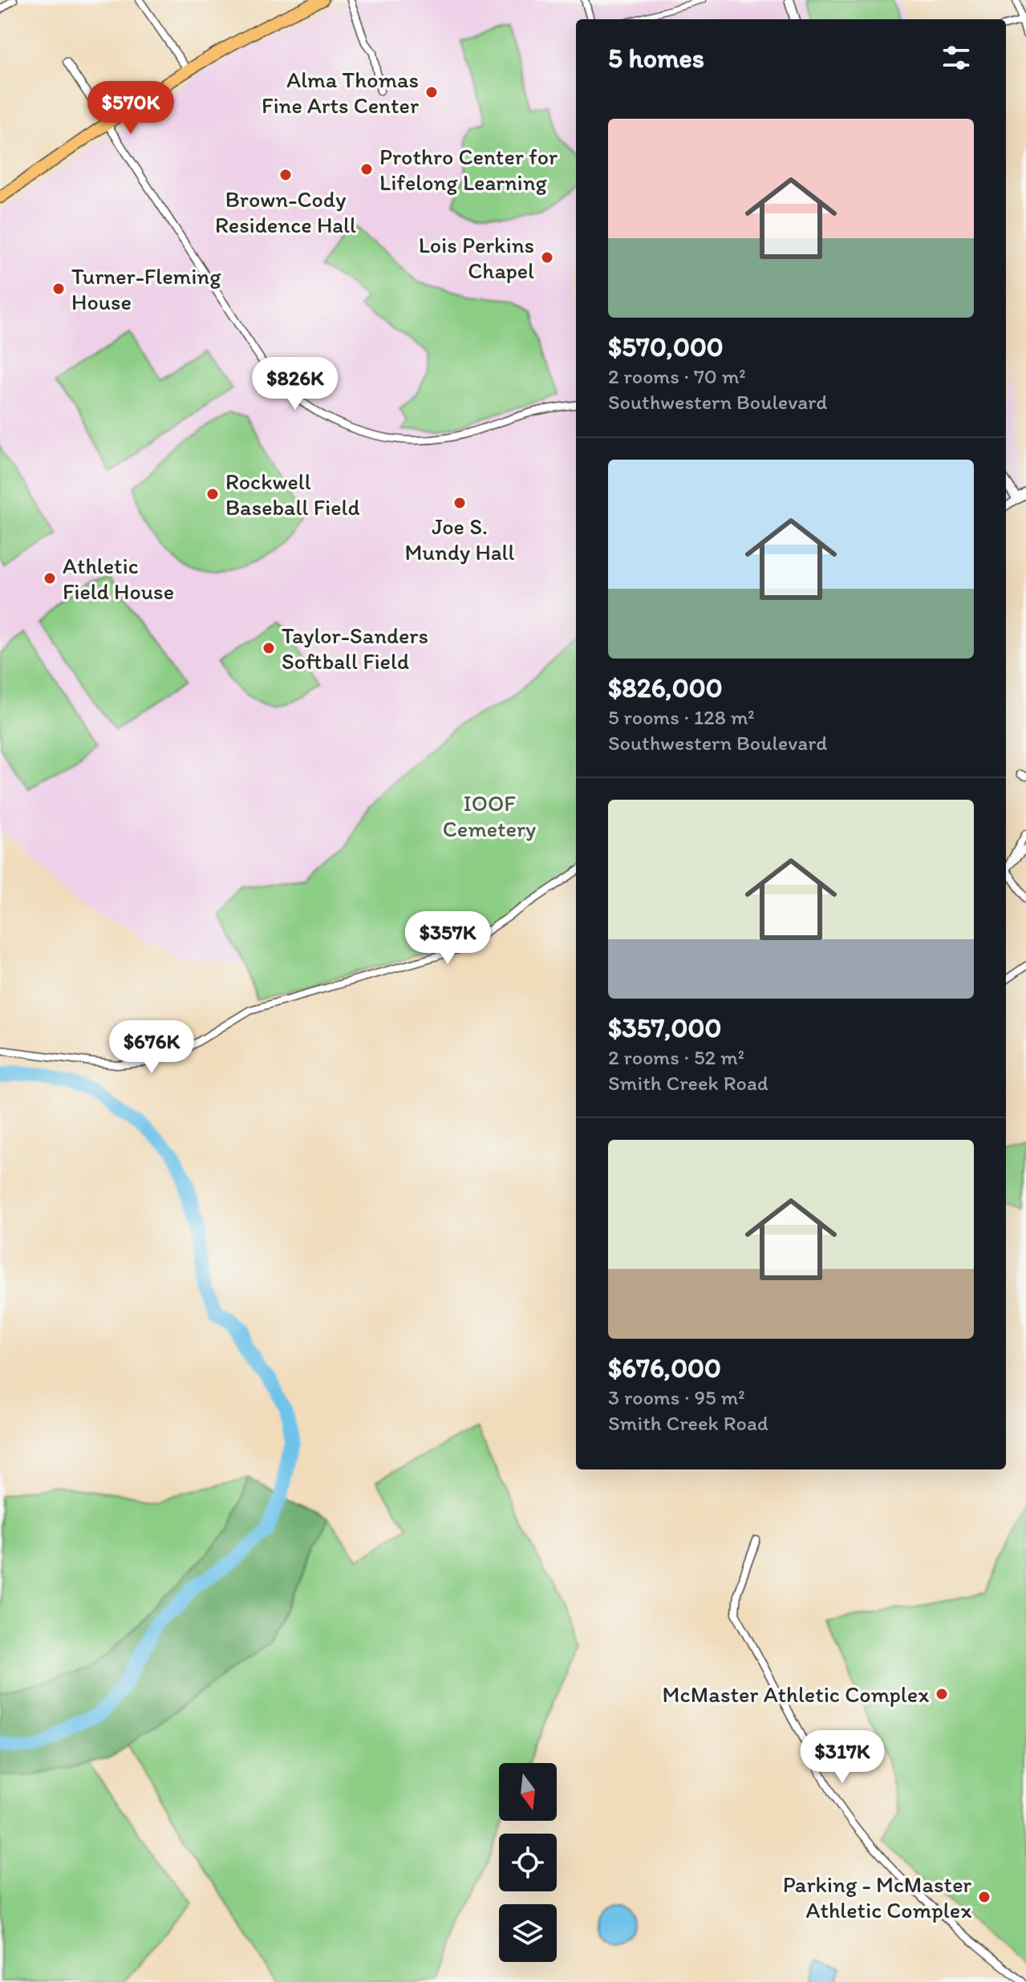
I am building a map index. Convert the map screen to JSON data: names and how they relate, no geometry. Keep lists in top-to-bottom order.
{
  "parks": ["IOOF Cemetery"],
  "places": [
    "Alma Thomas Fine Arts Center",
    "Prothro Center for Lifelong Learning",
    "Brown-Cody Residence Hall",
    "Lois Perkins Chapel",
    "Turner-Fleming House",
    "Rockwell Baseball Field",
    "Joe S. Mundy Hall",
    "Athletic Field House",
    "Taylor-Sanders Softball Field",
    "McMaster Athletic Complex",
    "Parking - McMaster Athletic Complex"
  ],
  "north": "bottom",
  "page": {
    "heading": "5 homes",
    "price": [
      "$570K",
      "$826K",
      "$357K",
      "$676K",
      "$317K"
    ],
    "list": [
      {
        "name": "$570,000",
        "note": "2 rooms · 70 m² · Southwestern Boulevard"
      },
      {
        "name": "$826,000",
        "note": "5 rooms · 128 m² · Southwestern Boulevard"
      },
      {
        "name": "$357,000",
        "note": "2 rooms · 52 m² · Smith Creek Road"
      },
      {
        "name": "$676,000",
        "note": "3 rooms · 95 m² · Smith Creek Road"
      }
    ]
  }
}
